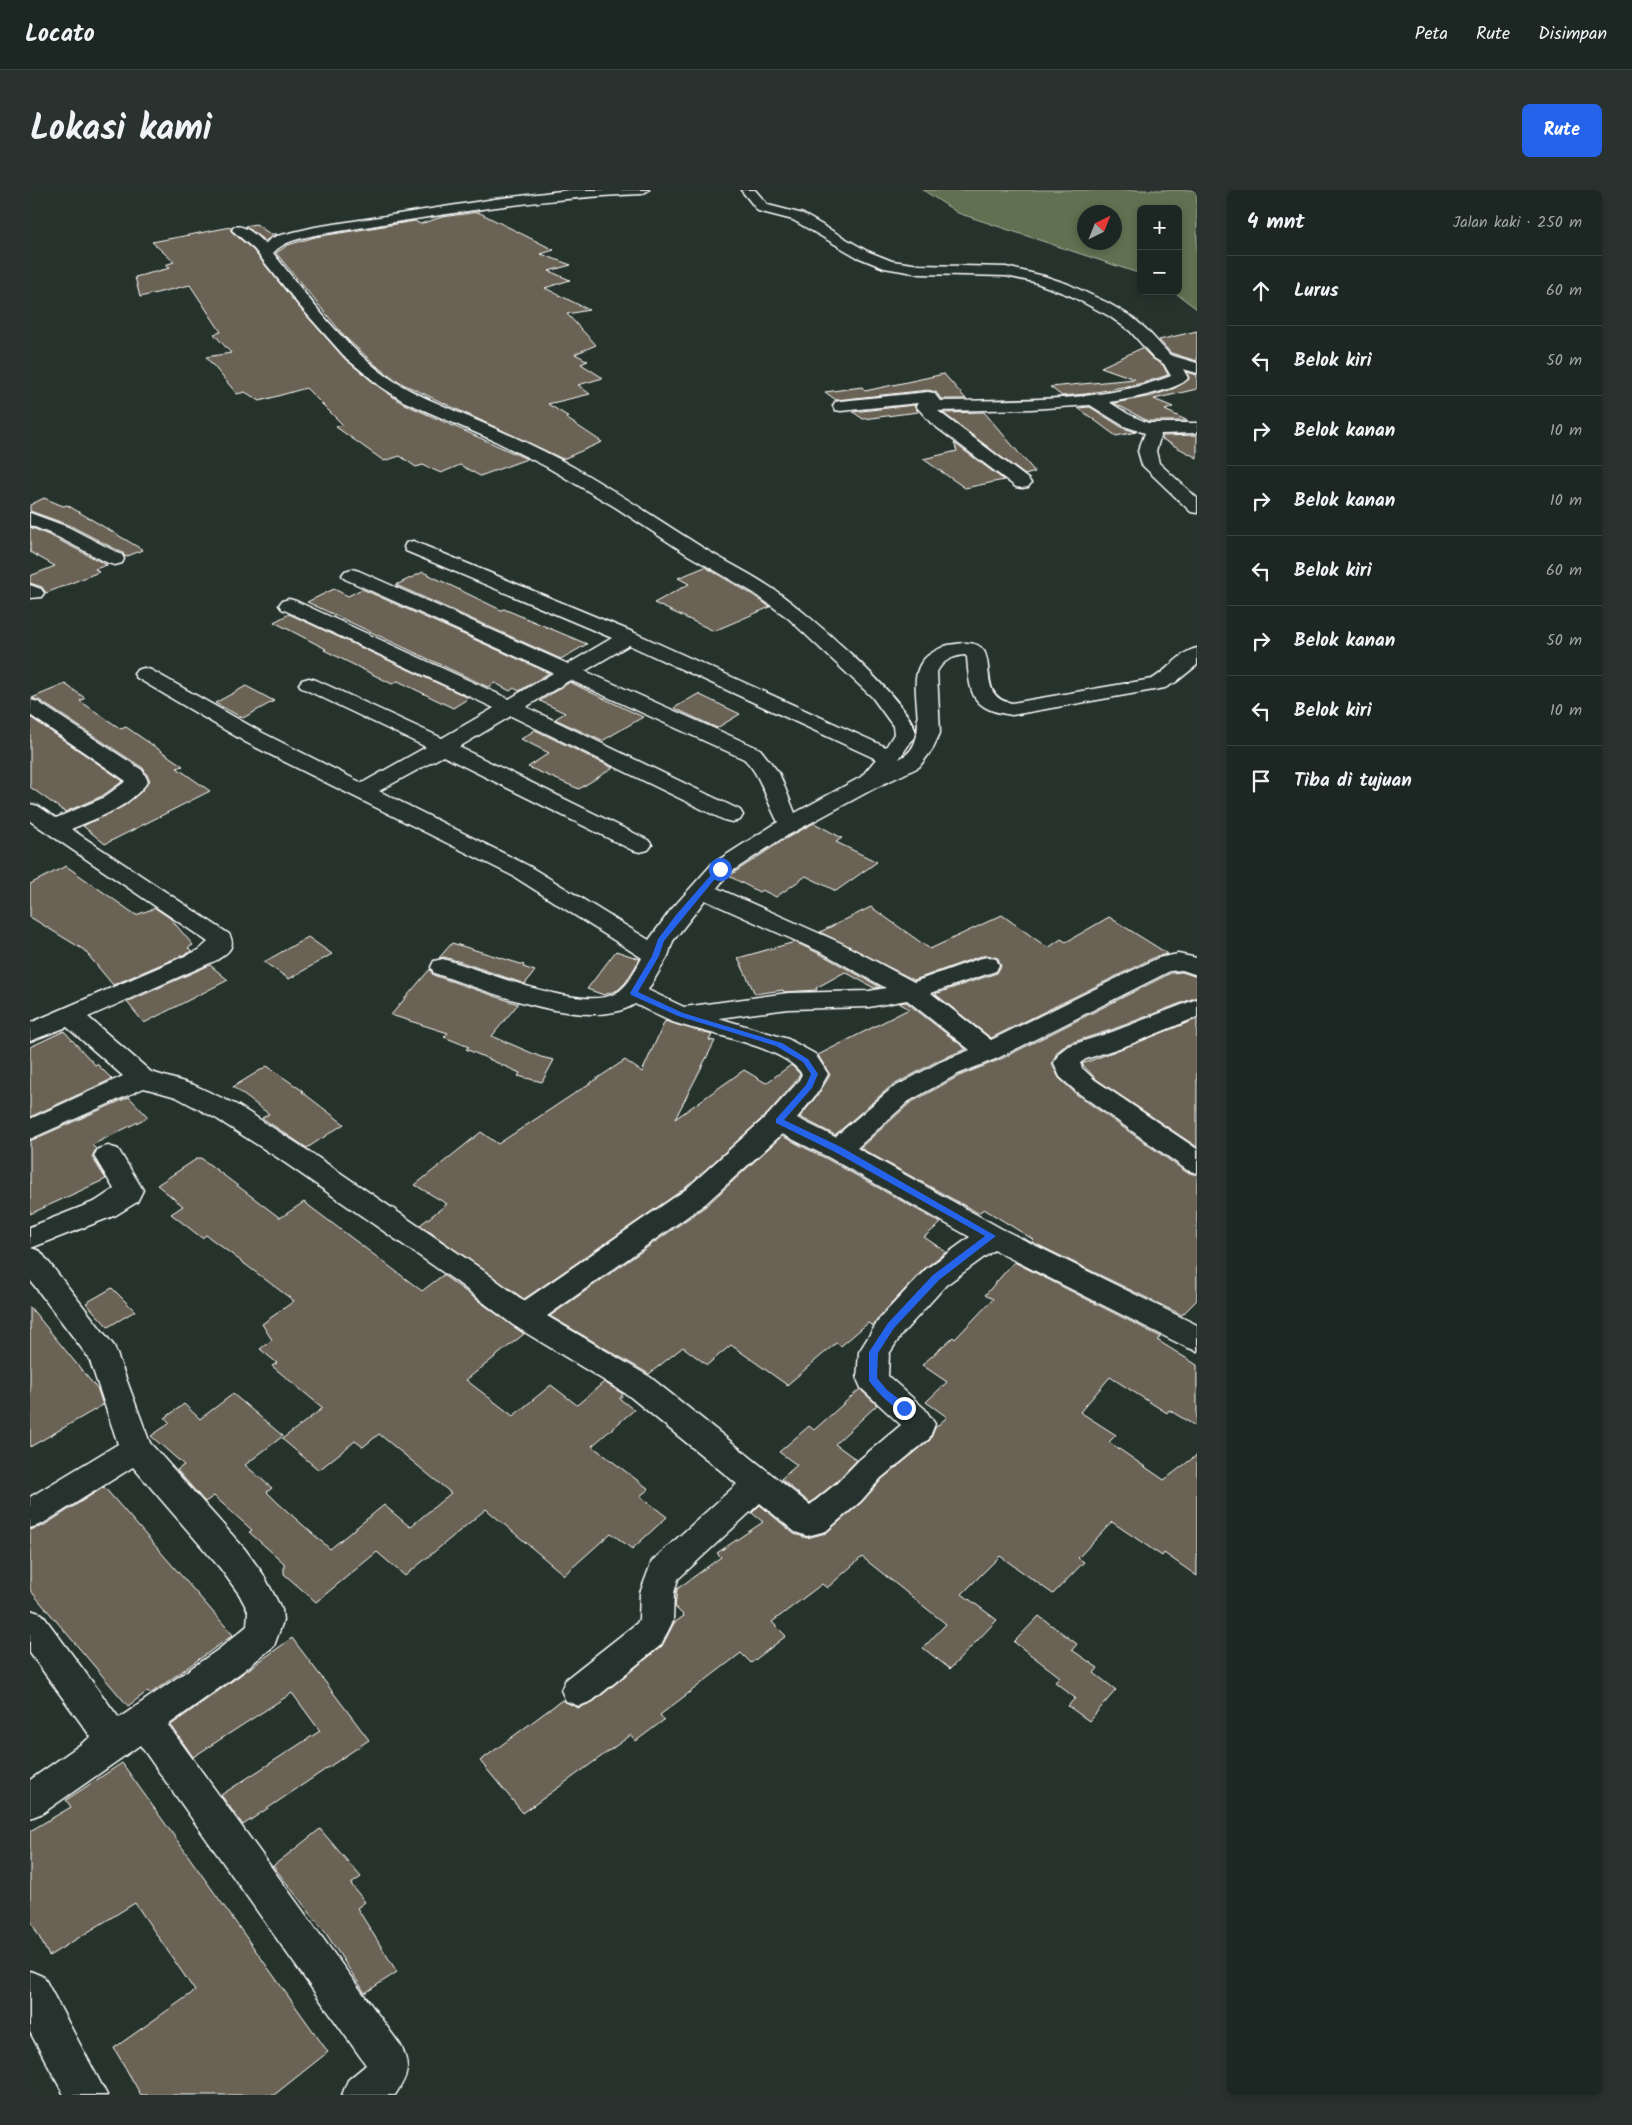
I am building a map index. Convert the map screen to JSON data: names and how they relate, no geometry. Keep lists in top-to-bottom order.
{
  "north": "top right",
  "page": {
    "header": "Locato",
    "nav": ["Peta", "Rute", "Disimpan"],
    "title": "Lokasi kami",
    "buttons": "Rute",
    "heading": ["4 mnt", "Jalan kaki · 250 m"],
    "map_buttons": ["+", "−"],
    "list": [
      ["Lurus", "60 m"],
      ["Belok kiri", "50 m"],
      ["Belok kanan", "10 m"],
      ["Belok kanan", "10 m"],
      ["Belok kiri", "60 m"],
      ["Belok kanan", "50 m"],
      ["Belok kiri", "10 m"],
      "Tiba di tujuan"
    ]
  }
}
